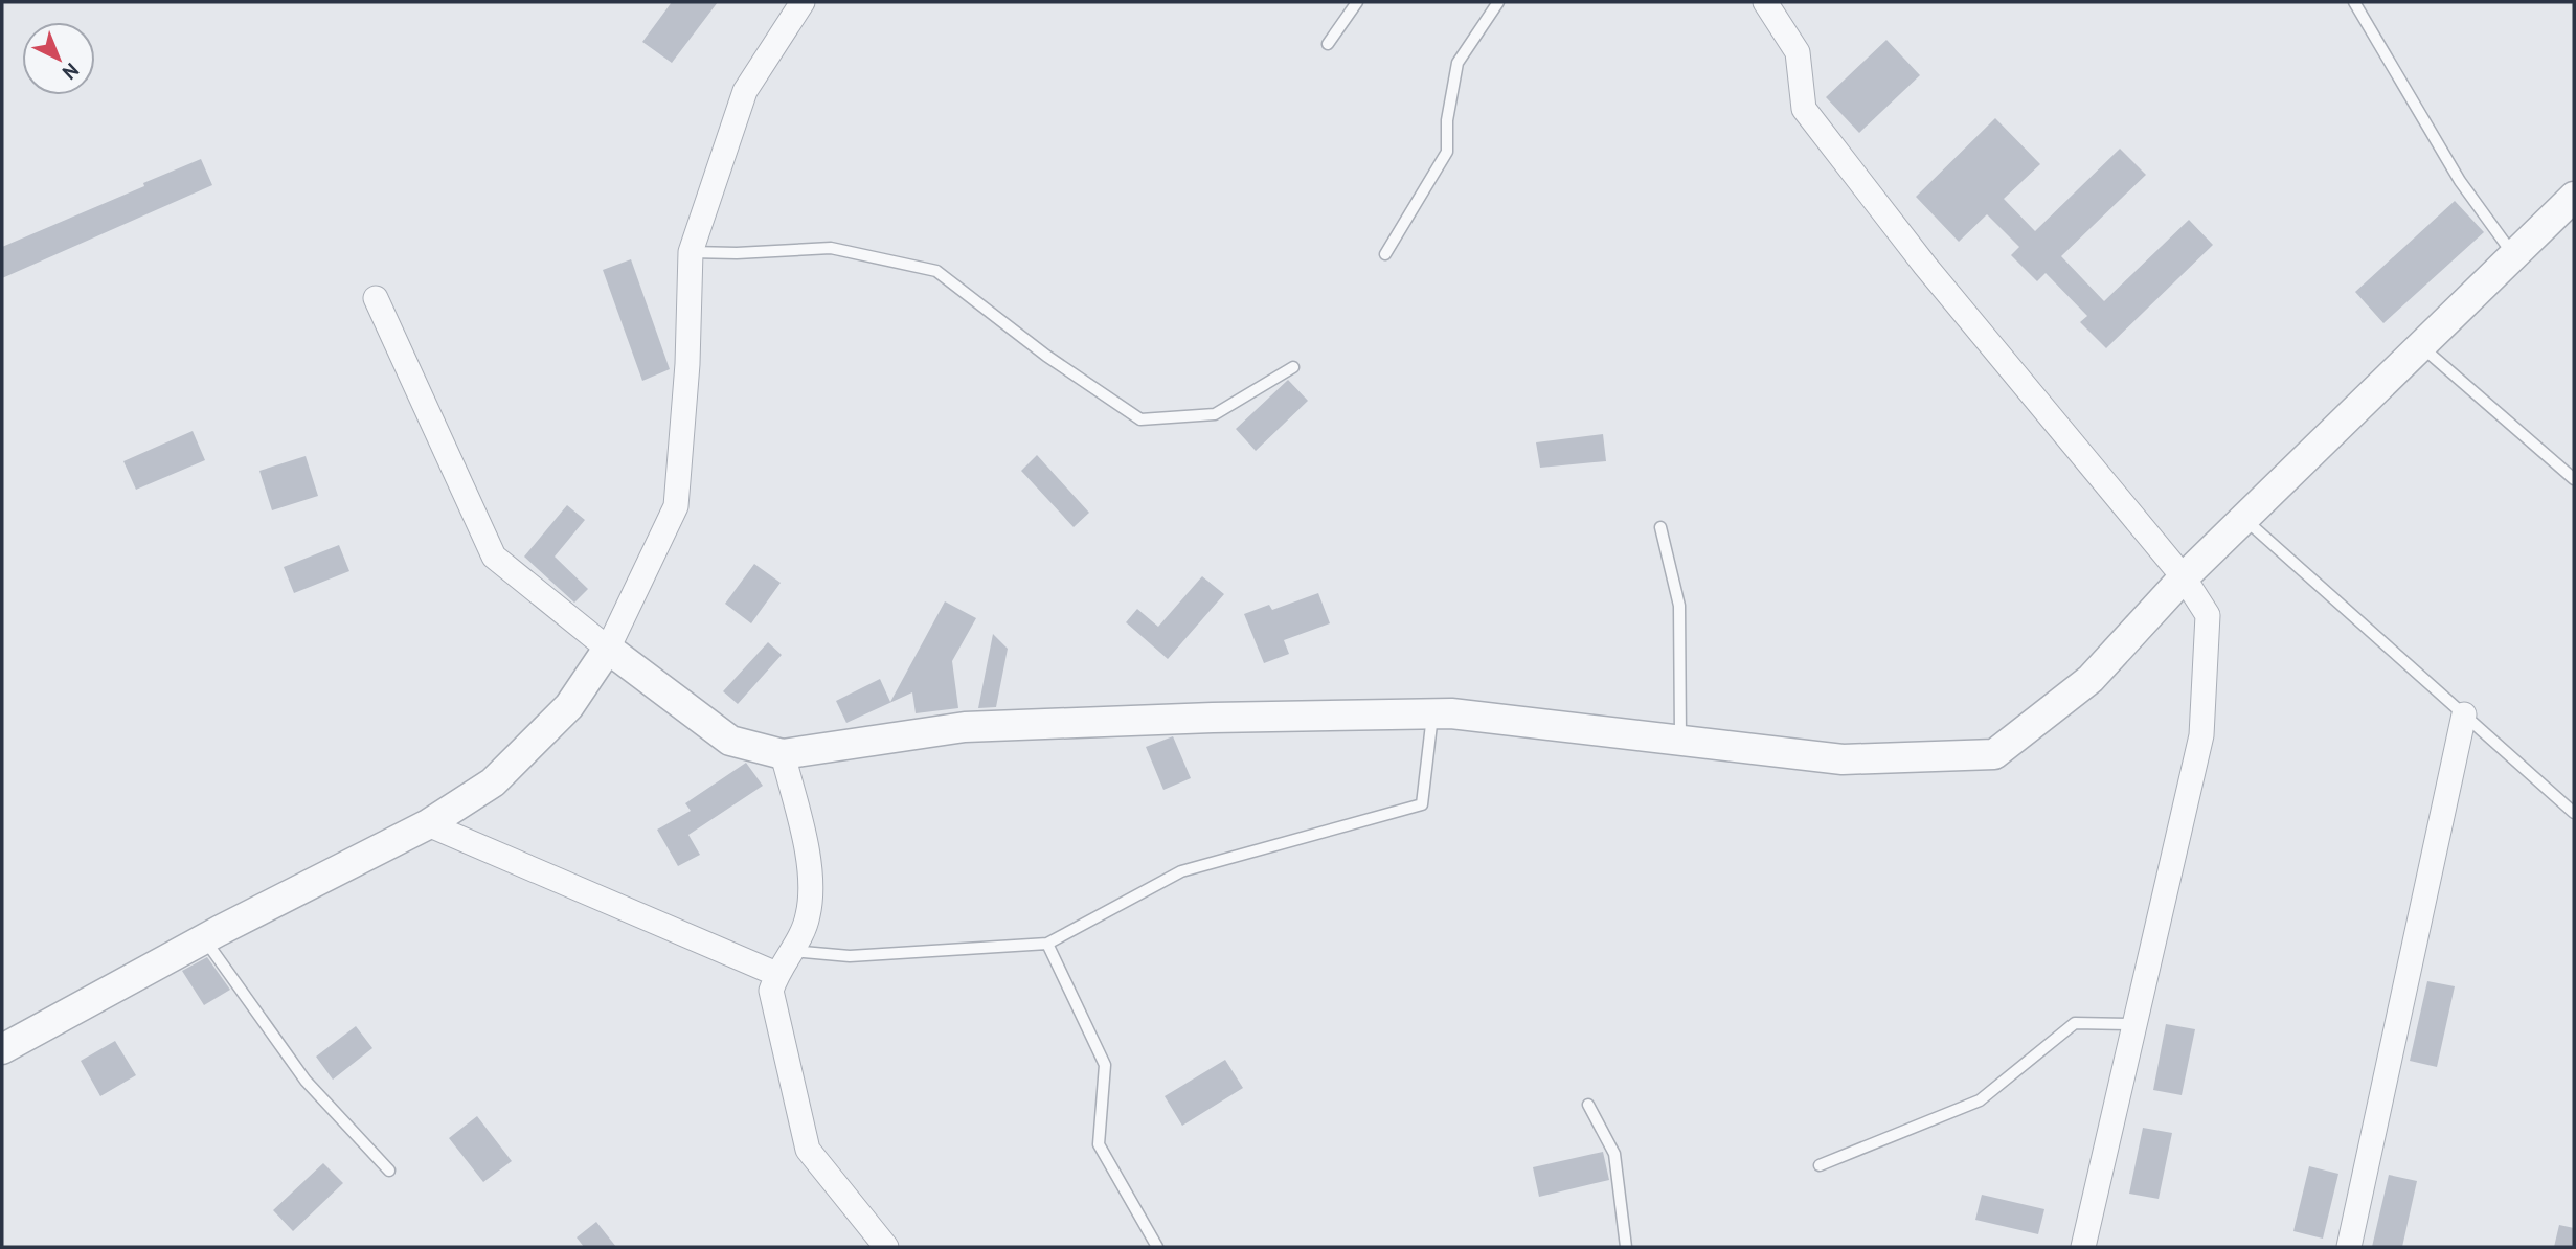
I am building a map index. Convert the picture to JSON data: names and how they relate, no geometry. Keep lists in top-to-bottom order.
{
  "north": "bottom right"
}
